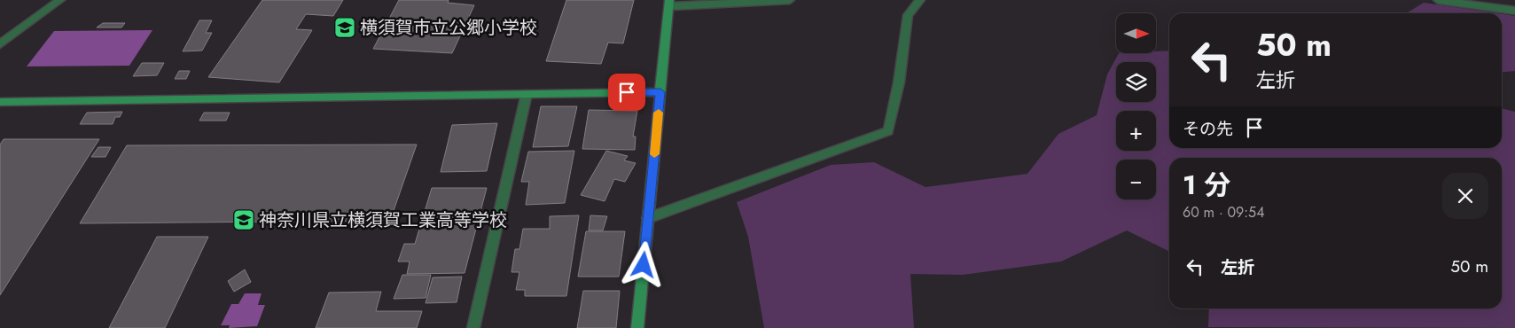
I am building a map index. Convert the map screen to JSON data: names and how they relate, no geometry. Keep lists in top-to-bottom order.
{
  "places": {
    "school or university": ["横須賀市立公郷小学校", "神奈川県立横須賀工業高等学校"]
  },
  "north": "right",
  "page": {
    "map_buttons": ["+", "−"],
    "turn": ["50 m", "左折"],
    "then": "その先",
    "heading": ["1 分", "60 m · 09:54"],
    "list": [
      {
        "name": "左折",
        "value": "50 m"
      }
    ]
  }
}
